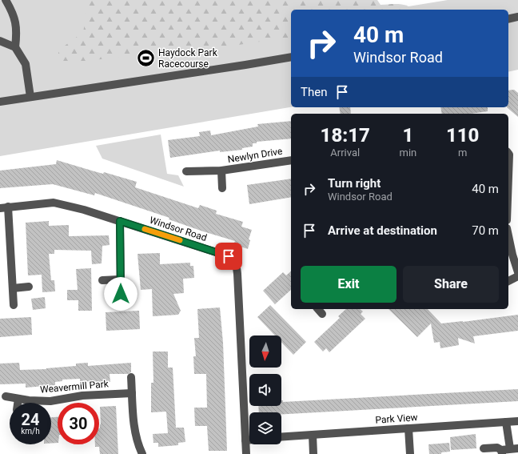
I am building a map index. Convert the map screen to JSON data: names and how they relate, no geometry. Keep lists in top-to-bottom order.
{
  "streets": {
    "street": [
      "Newlyn Drive",
      "Windsor Road",
      "Weavermill Park",
      "Park View"
    ]
  },
  "places": {
    "sports": ["Haydock Park Racecourse"]
  },
  "north": "bottom",
  "page": {
    "turn": ["40 m", "Windsor Road"],
    "then": "Then",
    "eta": [
      "18:17",
      "Arrival",
      "1",
      "min",
      "110",
      "m"
    ],
    "list": [
      {
        "name": "Turn right",
        "note": "Windsor Road",
        "value": "40 m"
      },
      {
        "name": "Arrive at destination",
        "value": "70 m"
      }
    ],
    "buttons": ["Exit", "Share"],
    "speed": "24 km/h",
    "limit": "30"
  }
}
